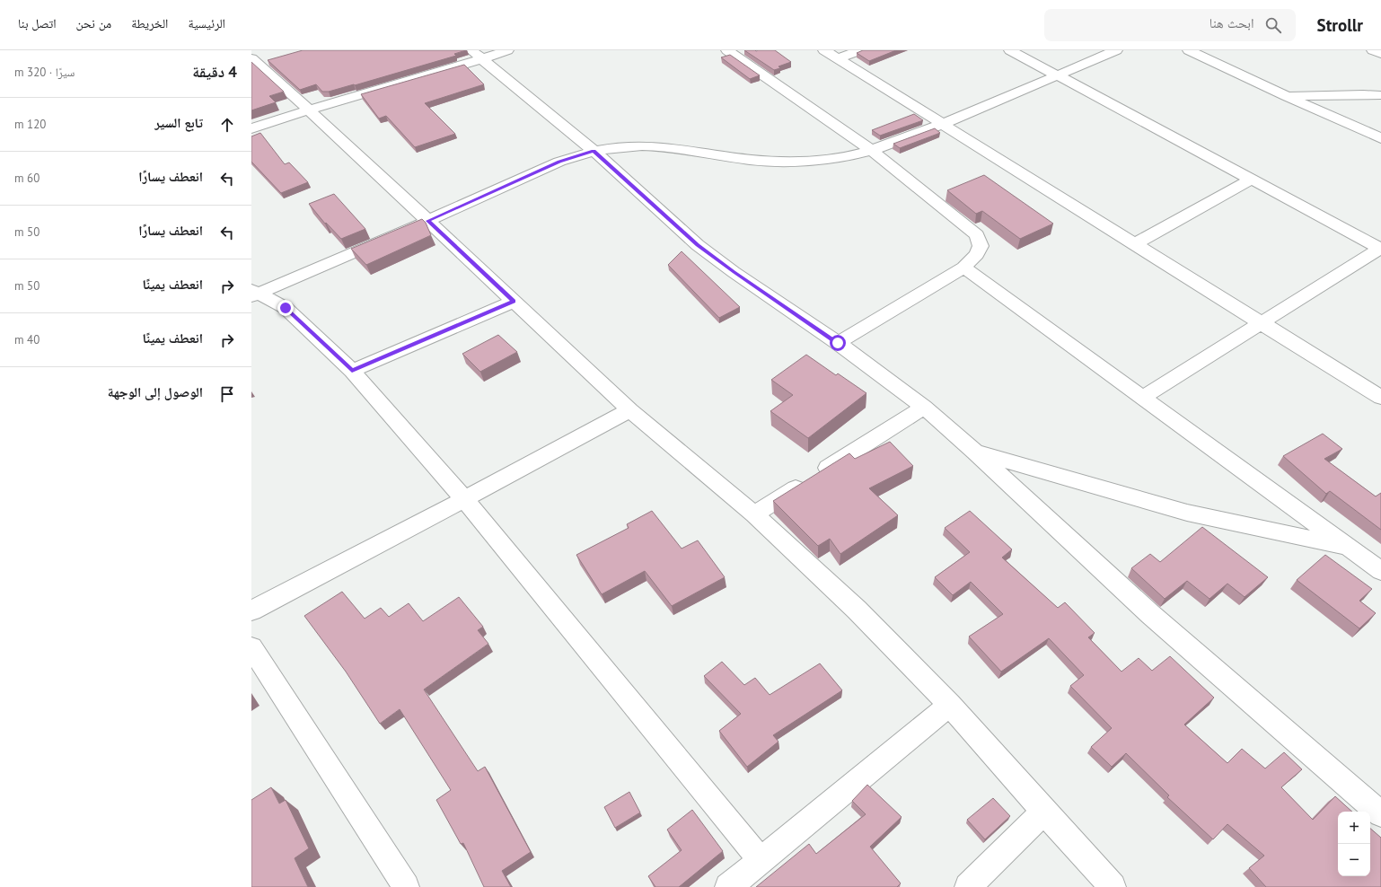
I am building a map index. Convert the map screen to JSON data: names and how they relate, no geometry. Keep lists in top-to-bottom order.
{
  "page": {
    "header": "Strollr",
    "search": "ابحث هنا",
    "nav": [
      "الرئيسية",
      "الخريطة",
      "من نحن",
      "اتصل بنا"
    ],
    "heading": ["4 دقيقة", "سيرًا · 320 m"],
    "list": [
      ["تابع السير", "120 m"],
      ["انعطف يسارًا", "60 m"],
      ["انعطف يسارًا", "50 m"],
      ["انعطف يمينًا", "50 m"],
      ["انعطف يمينًا", "40 m"],
      "الوصول إلى الوجهة"
    ],
    "map_buttons": ["+", "−"]
  }
}
